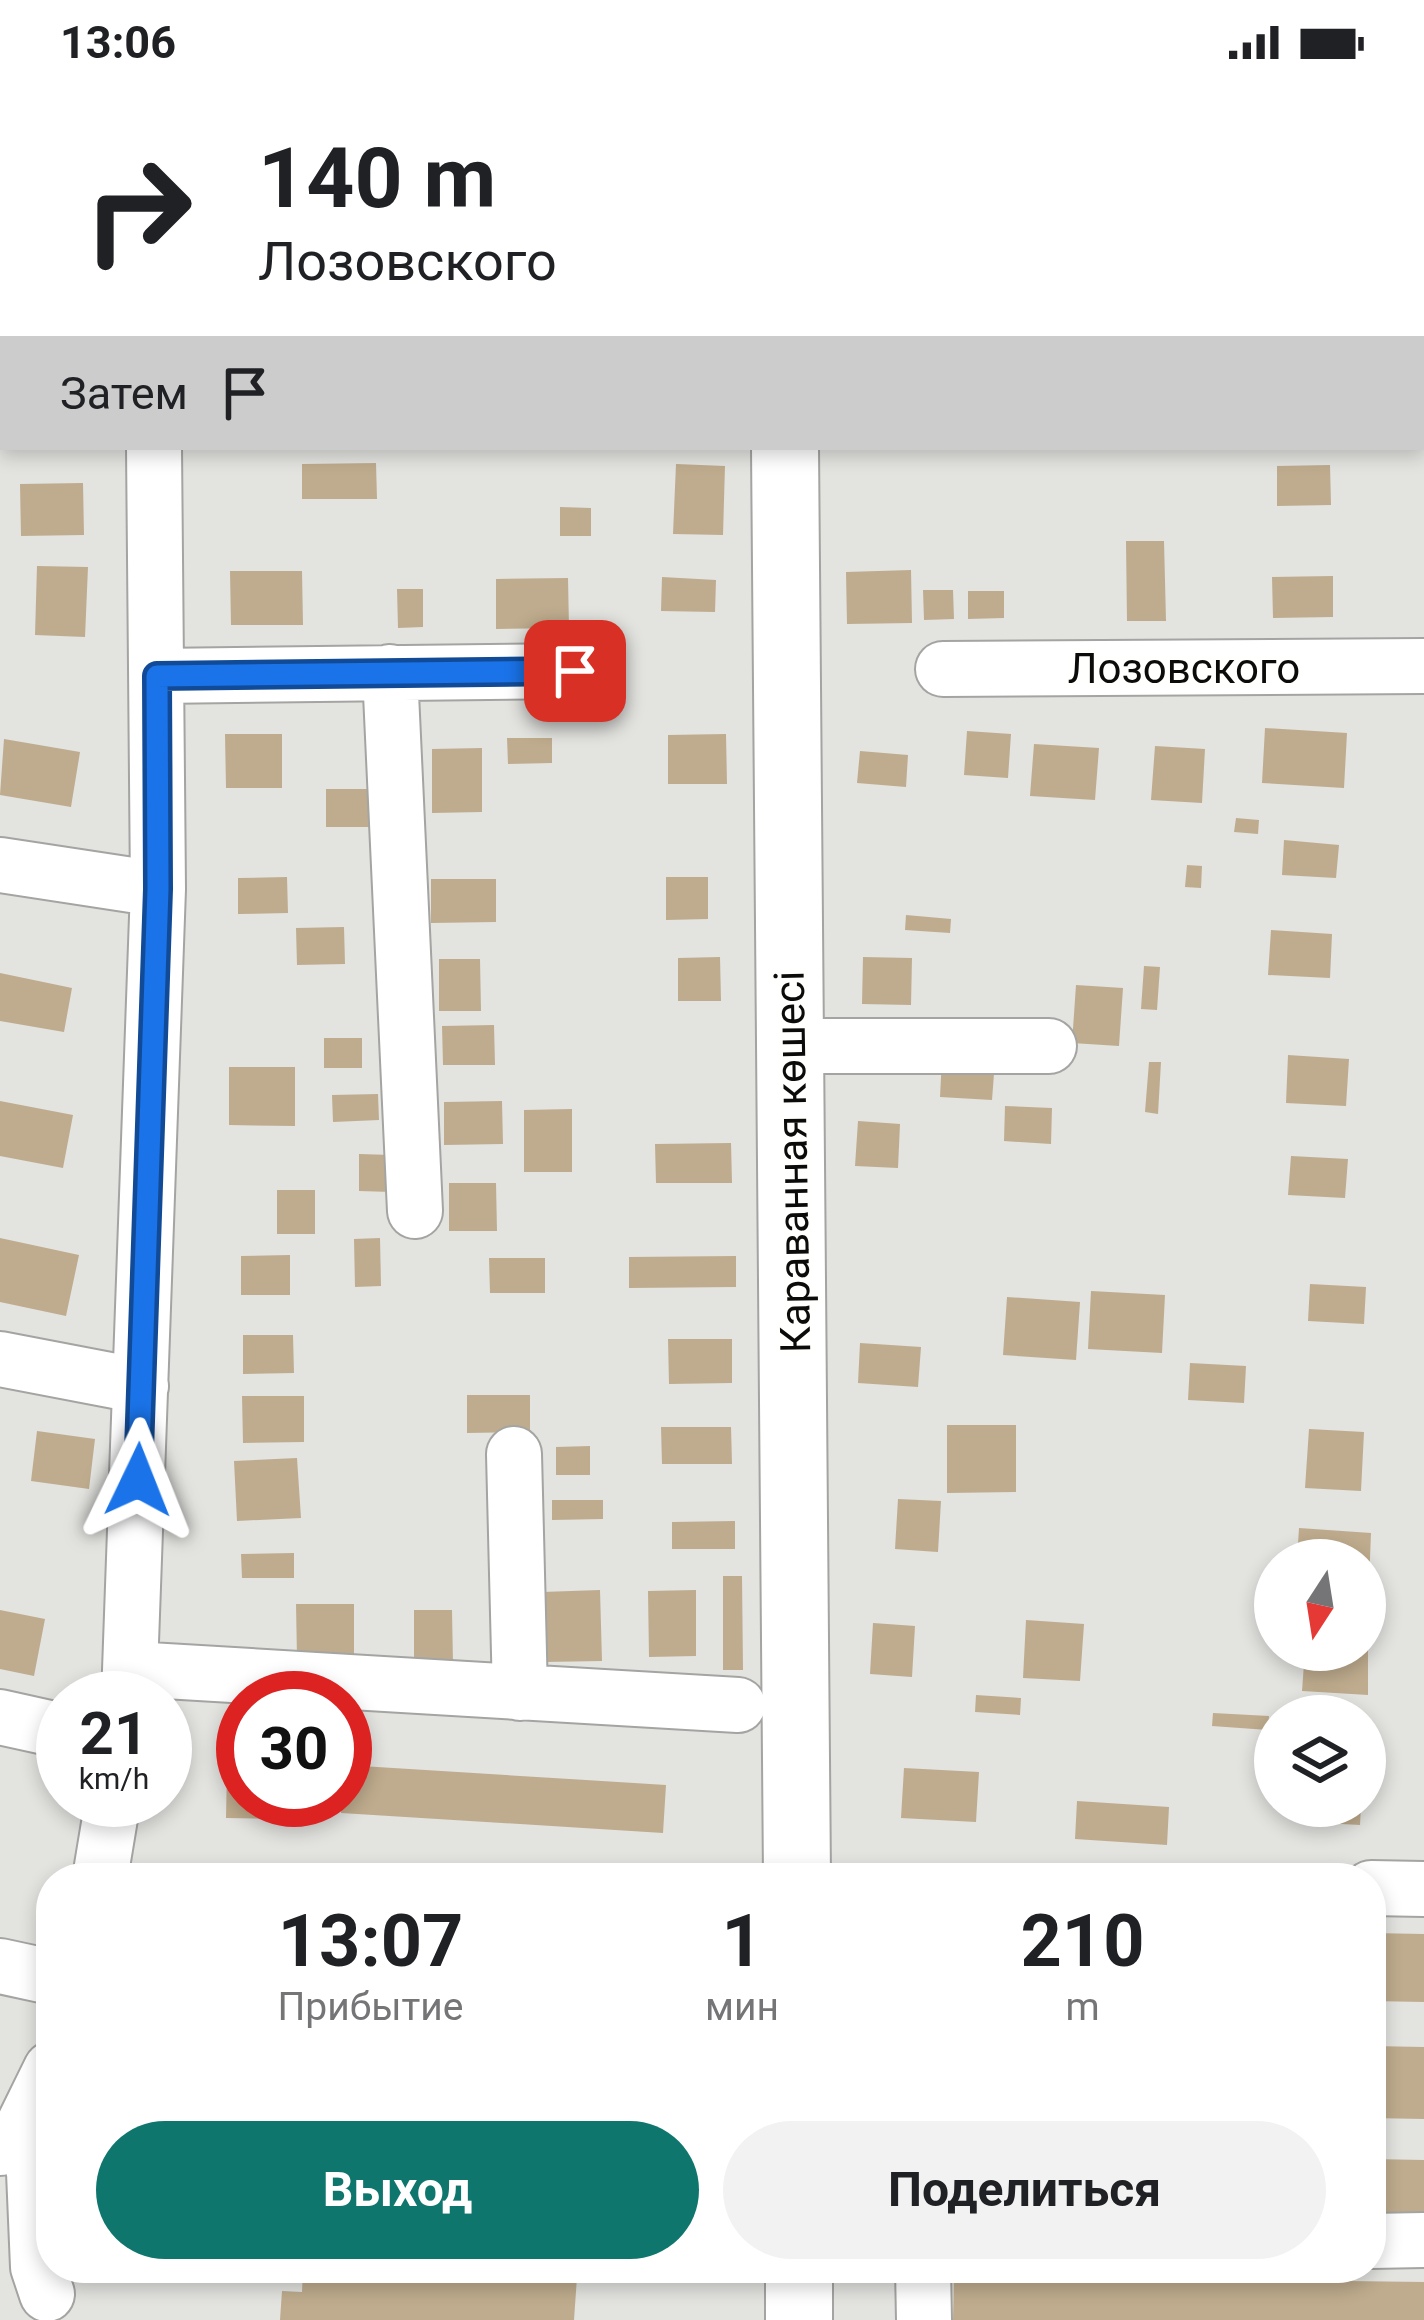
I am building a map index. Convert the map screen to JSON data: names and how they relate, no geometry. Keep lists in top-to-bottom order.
{
  "streets": {
    "main road": ["Караванная көшесі"],
    "street": ["Лозовского"]
  },
  "north": "bottom",
  "page": {
    "status": "13:06",
    "turn": ["140 m", "Лозовского"],
    "then": "Затем",
    "speed": "21 km/h",
    "limit": "30",
    "eta": [
      "13:07",
      "Прибытие",
      "1",
      "мин",
      "210",
      "m"
    ],
    "buttons": ["Выход", "Поделиться"]
  }
}
